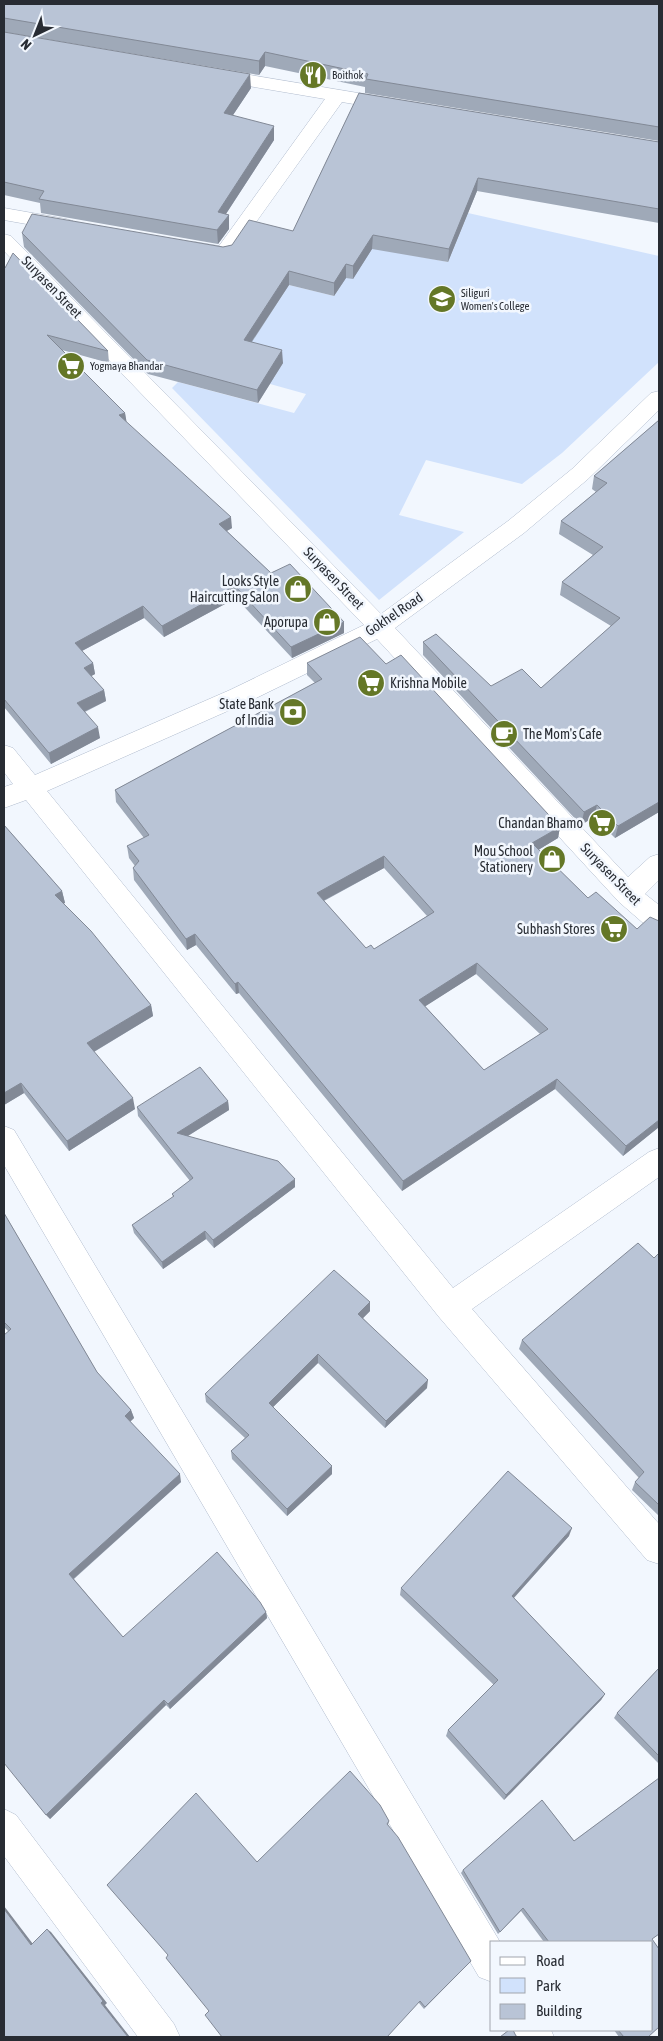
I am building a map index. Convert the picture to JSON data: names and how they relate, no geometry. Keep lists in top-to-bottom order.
{
  "streets": {
    "street": ["Suryasen Street", "Gokhel Road"]
  },
  "crossings": [
    ["Suryasen Street", "Gokhel Road"]
  ],
  "places": {
    "restaurant": ["Boithok"],
    "school or university": ["Siliguri Women's College"],
    "supermarket": [
      "Yogmaya Bhandar",
      "Krishna Mobile",
      "Chandan Bhamo",
      "Subhash Stores"
    ],
    "shop": ["Looks Style Haircutting Salon", "Aporupa", "Mou School Stationery"],
    "bank": ["State Bank of India"],
    "cafe": ["The Mom's Cafe"]
  },
  "legend": ["Road", "Park", "Building"],
  "north": "bottom left"
}
